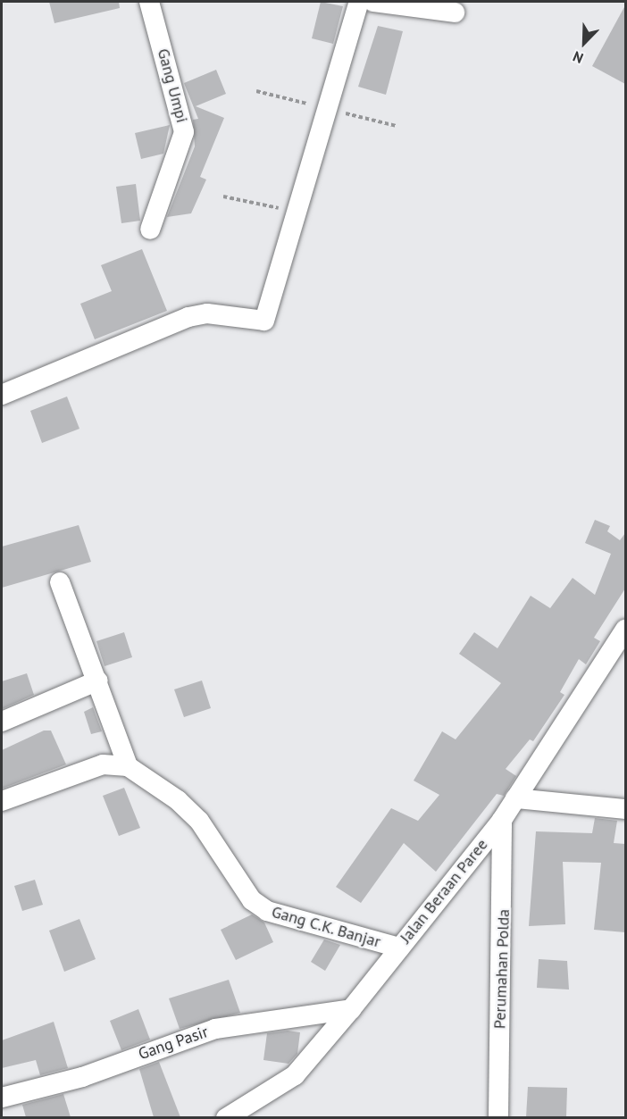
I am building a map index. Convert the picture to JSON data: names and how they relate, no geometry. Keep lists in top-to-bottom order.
{
  "streets": {
    "street": [
      "Gang Umpi",
      "Jalan Beraan Paree",
      "Gang C.K. Banjar",
      "Perumahan Polda",
      "Gang Pasir"
    ]
  },
  "crossings": [
    ["Jalan Beraan Paree", "Gang C.K. Banjar"],
    ["Jalan Beraan Paree", "Perumahan Polda"],
    ["Jalan Beraan Paree", "Gang Pasir"]
  ],
  "north": "bottom left"
}
